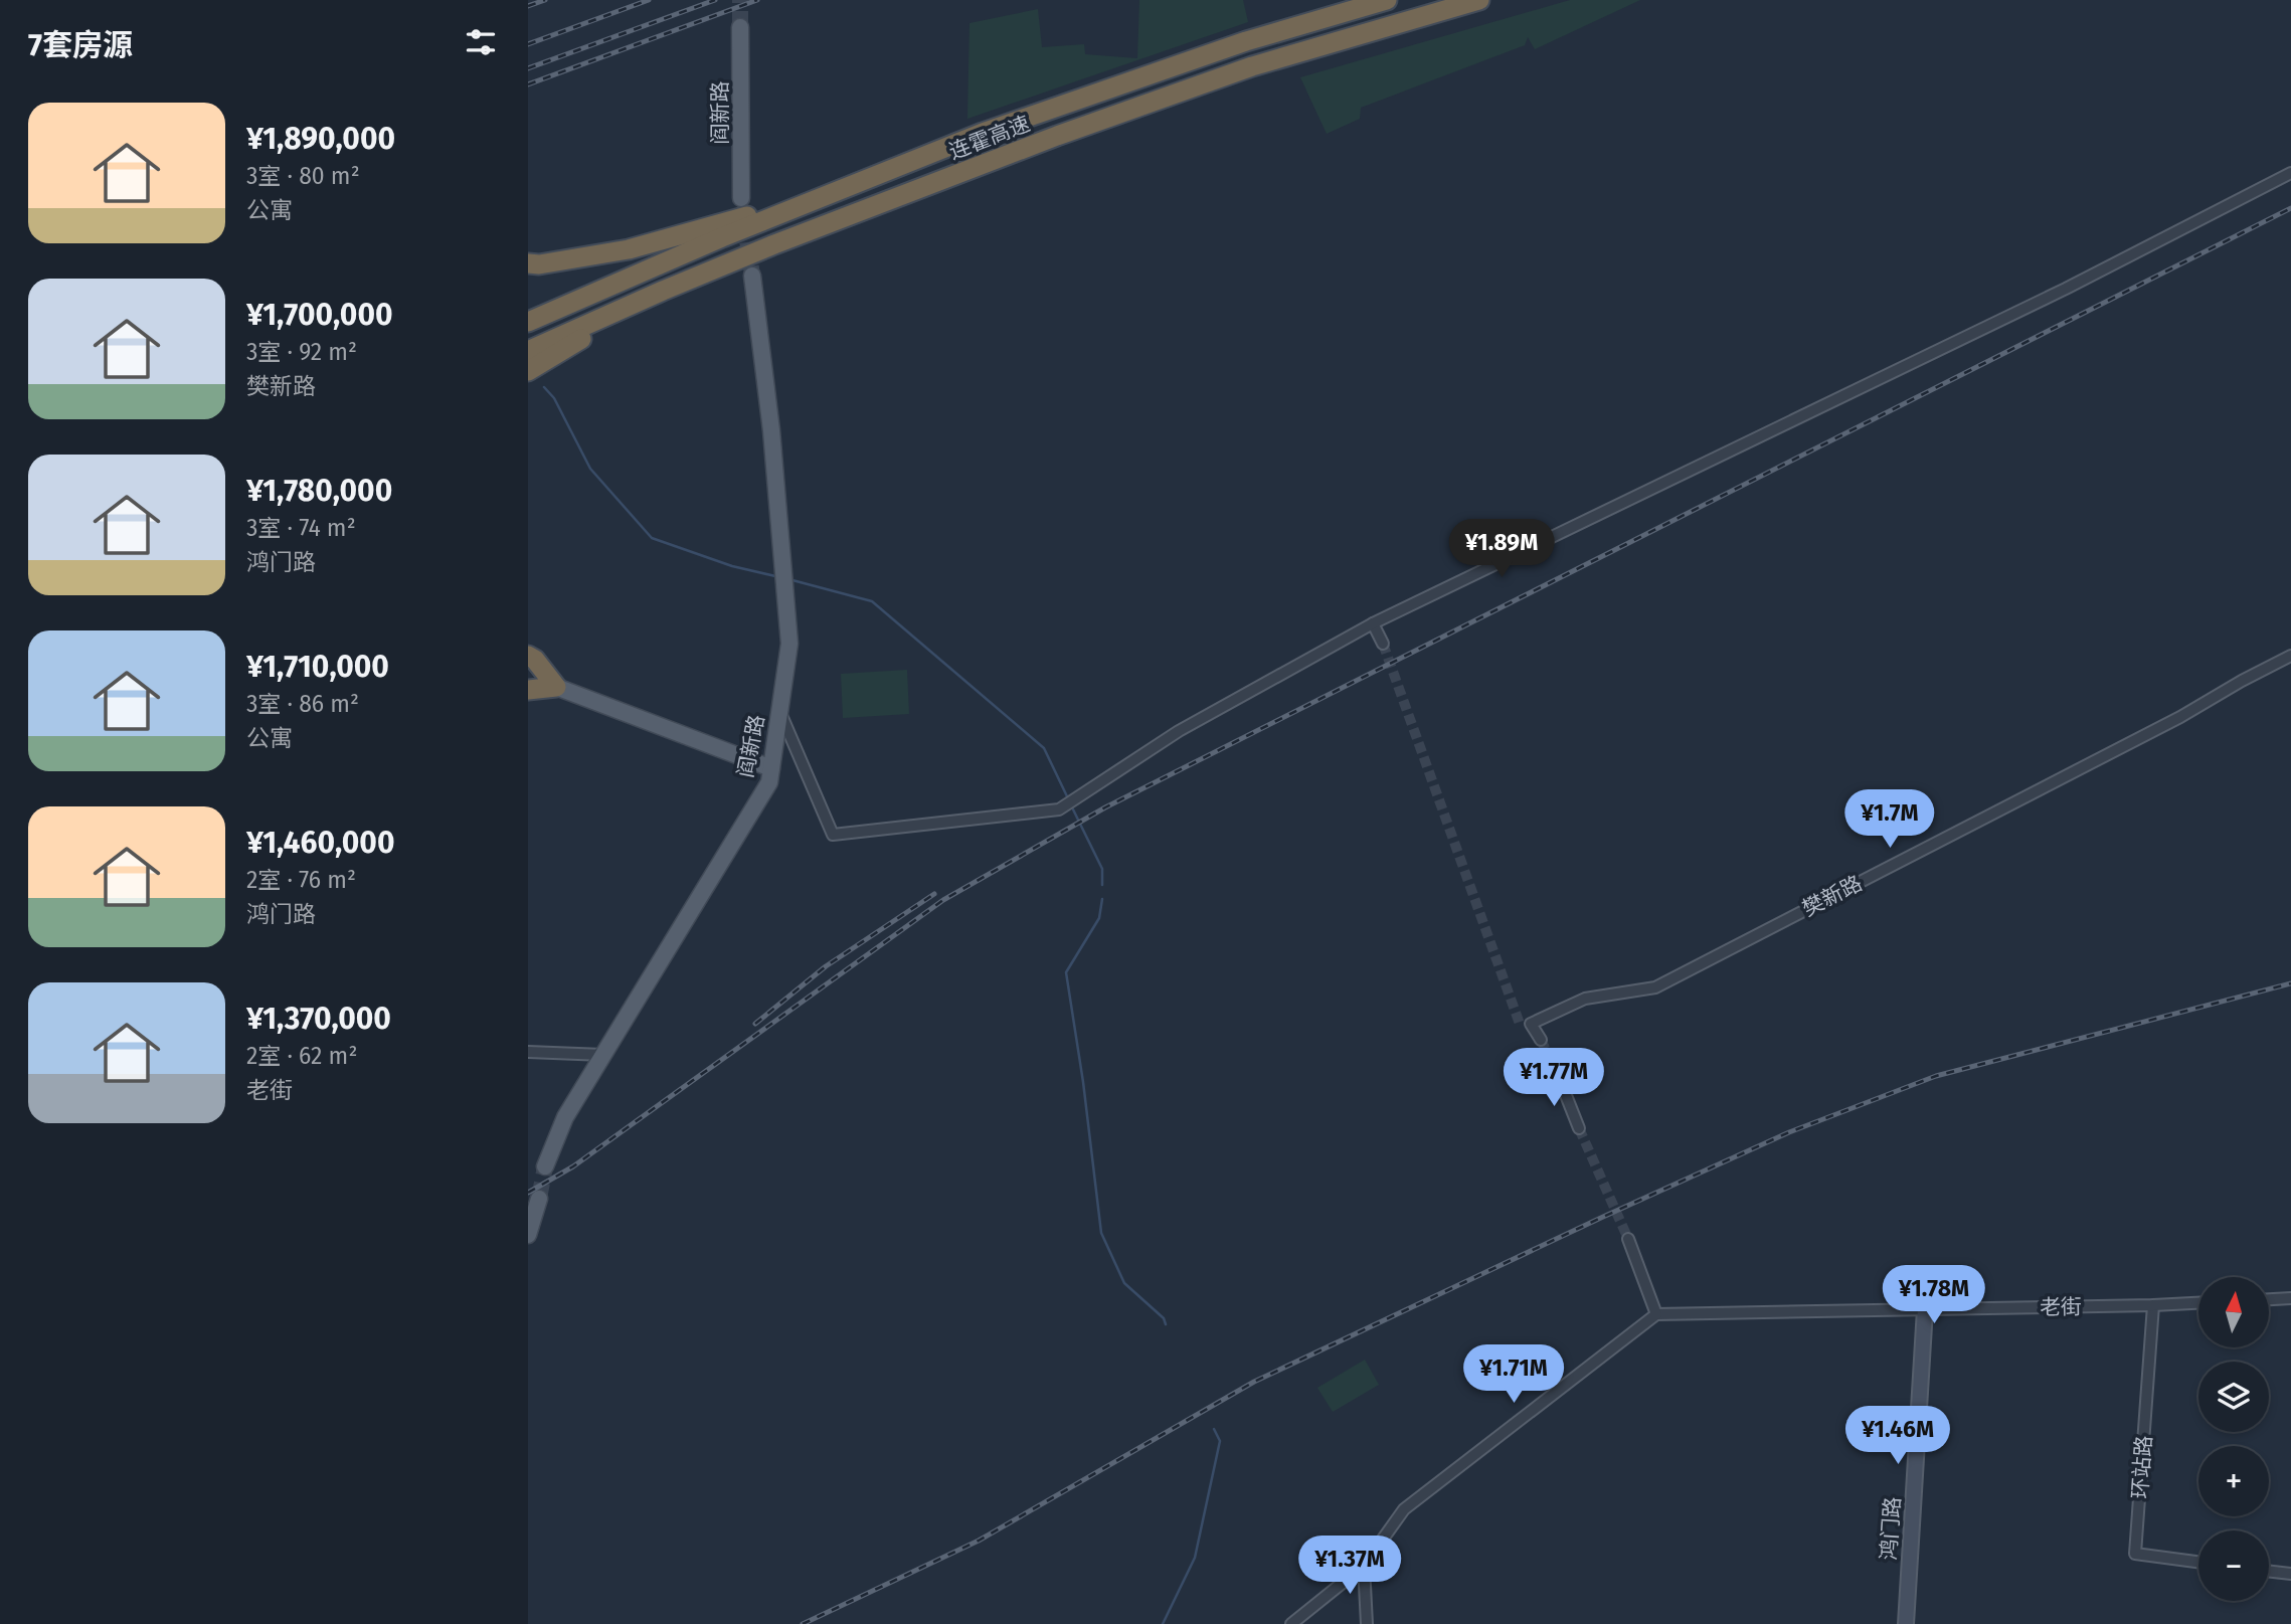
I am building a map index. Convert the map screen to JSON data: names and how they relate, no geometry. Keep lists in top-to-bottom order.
{
  "streets": {
    "highway": ["连霍高速"],
    "main road": ["阎新路"],
    "street": [
      "樊新路",
      "老街",
      "环站路",
      "鸿门路"
    ]
  },
  "crossings": [
    ["老街", "环站路"],
    ["老街", "鸿门路"]
  ],
  "north": "top",
  "page": {
    "heading": "7套房源",
    "list": [
      {
        "name": "¥1,890,000",
        "note": "3室 · 80 m² · 公寓"
      },
      {
        "name": "¥1,700,000",
        "note": "3室 · 92 m² · 樊新路"
      },
      {
        "name": "¥1,780,000",
        "note": "3室 · 74 m² · 鸿门路"
      },
      {
        "name": "¥1,710,000",
        "note": "3室 · 86 m² · 公寓"
      },
      {
        "name": "¥1,460,000",
        "note": "2室 · 76 m² · 鸿门路"
      },
      {
        "name": "¥1,370,000",
        "note": "2室 · 62 m² · 老街"
      }
    ],
    "price": [
      "¥1.89M",
      "¥1.7M",
      "¥1.77M",
      "¥1.78M",
      "¥1.71M",
      "¥1.46M",
      "¥1.37M"
    ],
    "map_buttons": ["+", "−"]
  }
}
